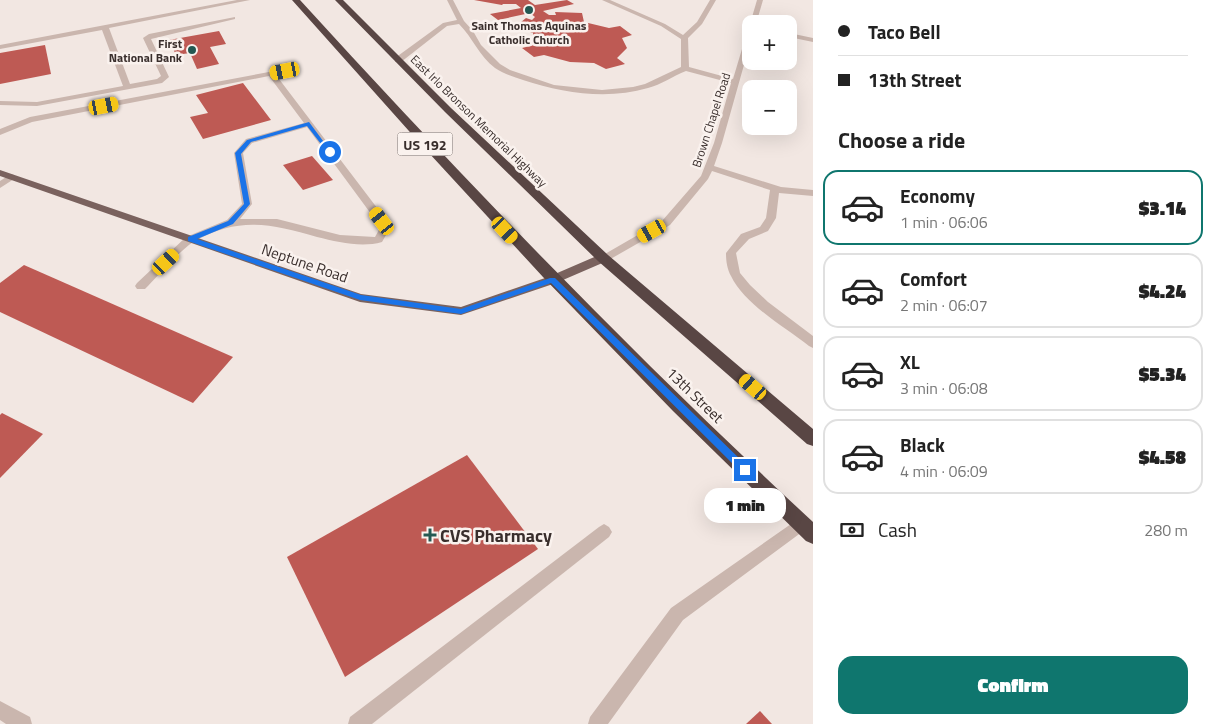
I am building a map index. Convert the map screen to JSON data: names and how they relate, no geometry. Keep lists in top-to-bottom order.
{
  "streets": {
    "highway": ["East Irlo Bronson Memorial Highway", "US 192", "13th Street"],
    "main road": ["Neptune Road"],
    "street": ["Brown Chapel Road"]
  },
  "crossings": [
    ["Brown Chapel Road", "East Irlo Bronson Memorial Highway"],
    ["Brown Chapel Road", "US 192"],
    ["Brown Chapel Road", "Neptune Road"],
    ["East Irlo Bronson Memorial Highway", "US 192"],
    ["East Irlo Bronson Memorial Highway", "Neptune Road"],
    ["US 192", "Neptune Road"],
    ["US 192", "13th Street"],
    ["Neptune Road", "13th Street"]
  ],
  "places": {
    "other": ["Saint Thomas Aquinas Catholic Church", "First National Bank"],
    "health": ["CVS Pharmacy"]
  },
  "page": {
    "banner": ["Taco Bell", "13th Street"],
    "map_buttons": ["+", "−"],
    "heading": "Choose a ride",
    "list": [
      {
        "name": "Economy",
        "note": "1 min · 06:06",
        "value": "$3.14"
      },
      {
        "name": "Comfort",
        "note": "2 min · 06:07",
        "value": "$4.24"
      },
      {
        "name": "XL",
        "note": "3 min · 06:08",
        "value": "$5.34"
      },
      {
        "name": "Black",
        "note": "4 min · 06:09",
        "value": "$4.58"
      }
    ],
    "bubble": "1 min",
    "pay": ["Cash", "280 m"],
    "buttons": "Confirm"
  }
}
